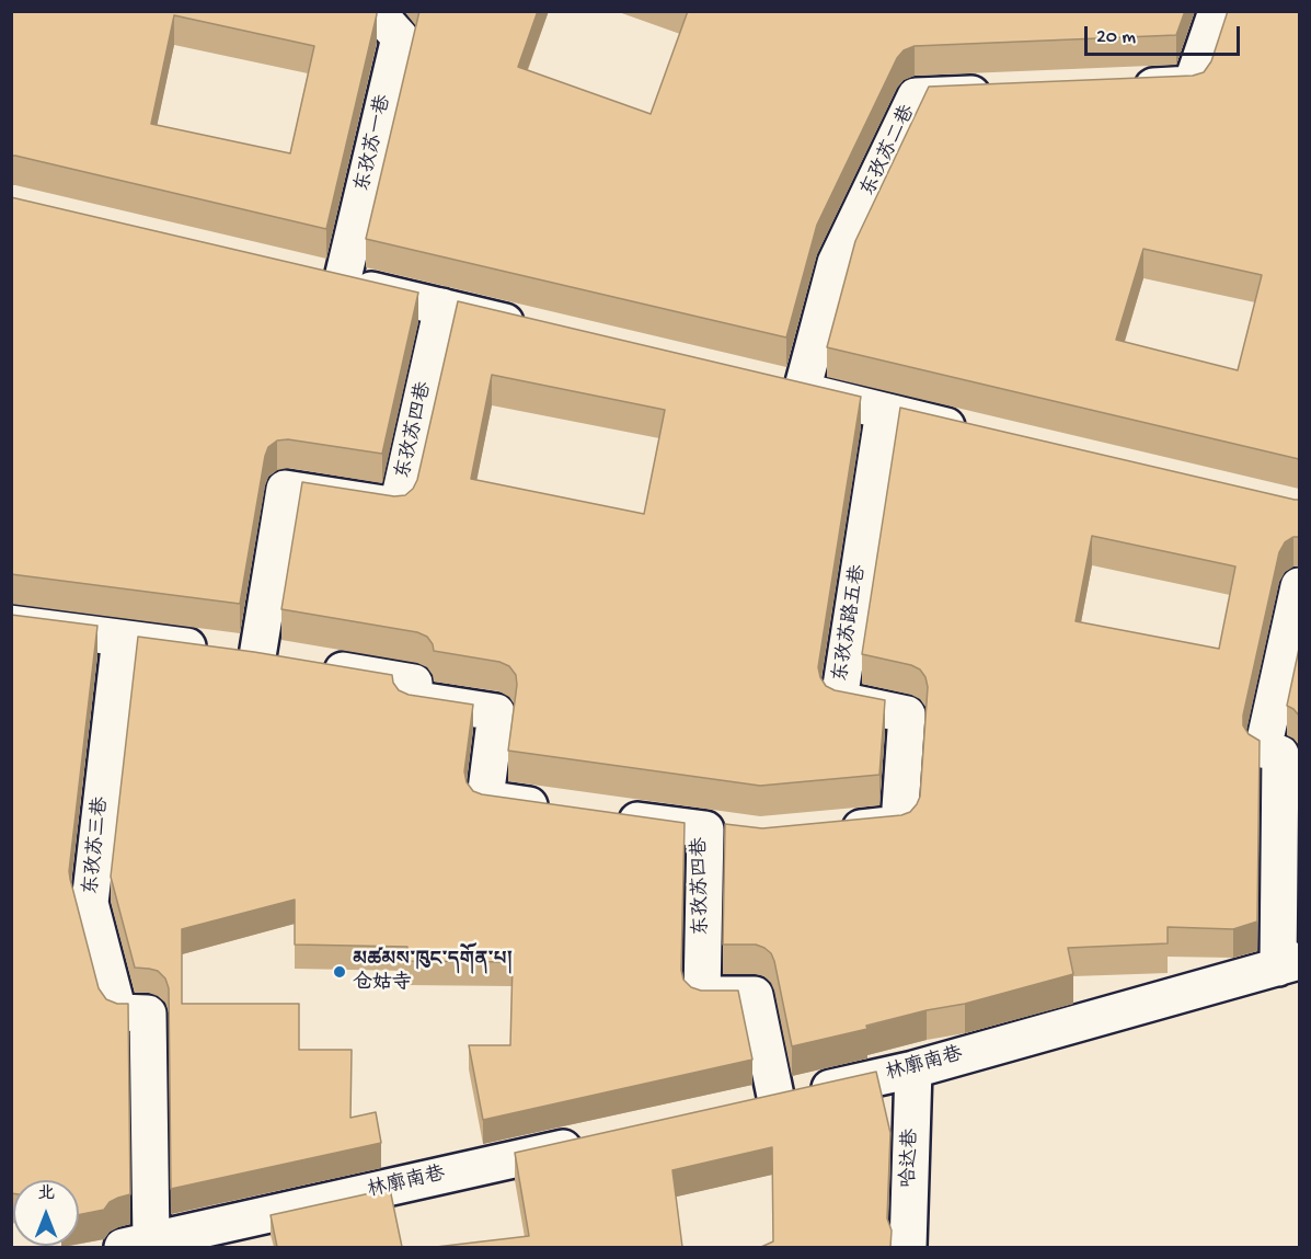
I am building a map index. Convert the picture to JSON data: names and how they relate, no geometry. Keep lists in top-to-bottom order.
{
  "streets": {
    "street": [
      "东孜苏一巷",
      "东孜苏二巷",
      "东孜苏四巷",
      "东孜苏路五巷",
      "东孜苏三巷",
      "林廓南巷",
      "哈达巷"
    ]
  },
  "crossings": [
    ["东孜苏一巷", "东孜苏四巷"],
    ["东孜苏四巷", "林廓南巷"],
    ["东孜苏三巷", "林廓南巷"],
    ["林廓南巷", "哈达巷"]
  ],
  "places": ["མཚམས་ཁུང་དགོན་པ། 仓姑寺"],
  "scale_bar": "20 m",
  "north": "top"
}
